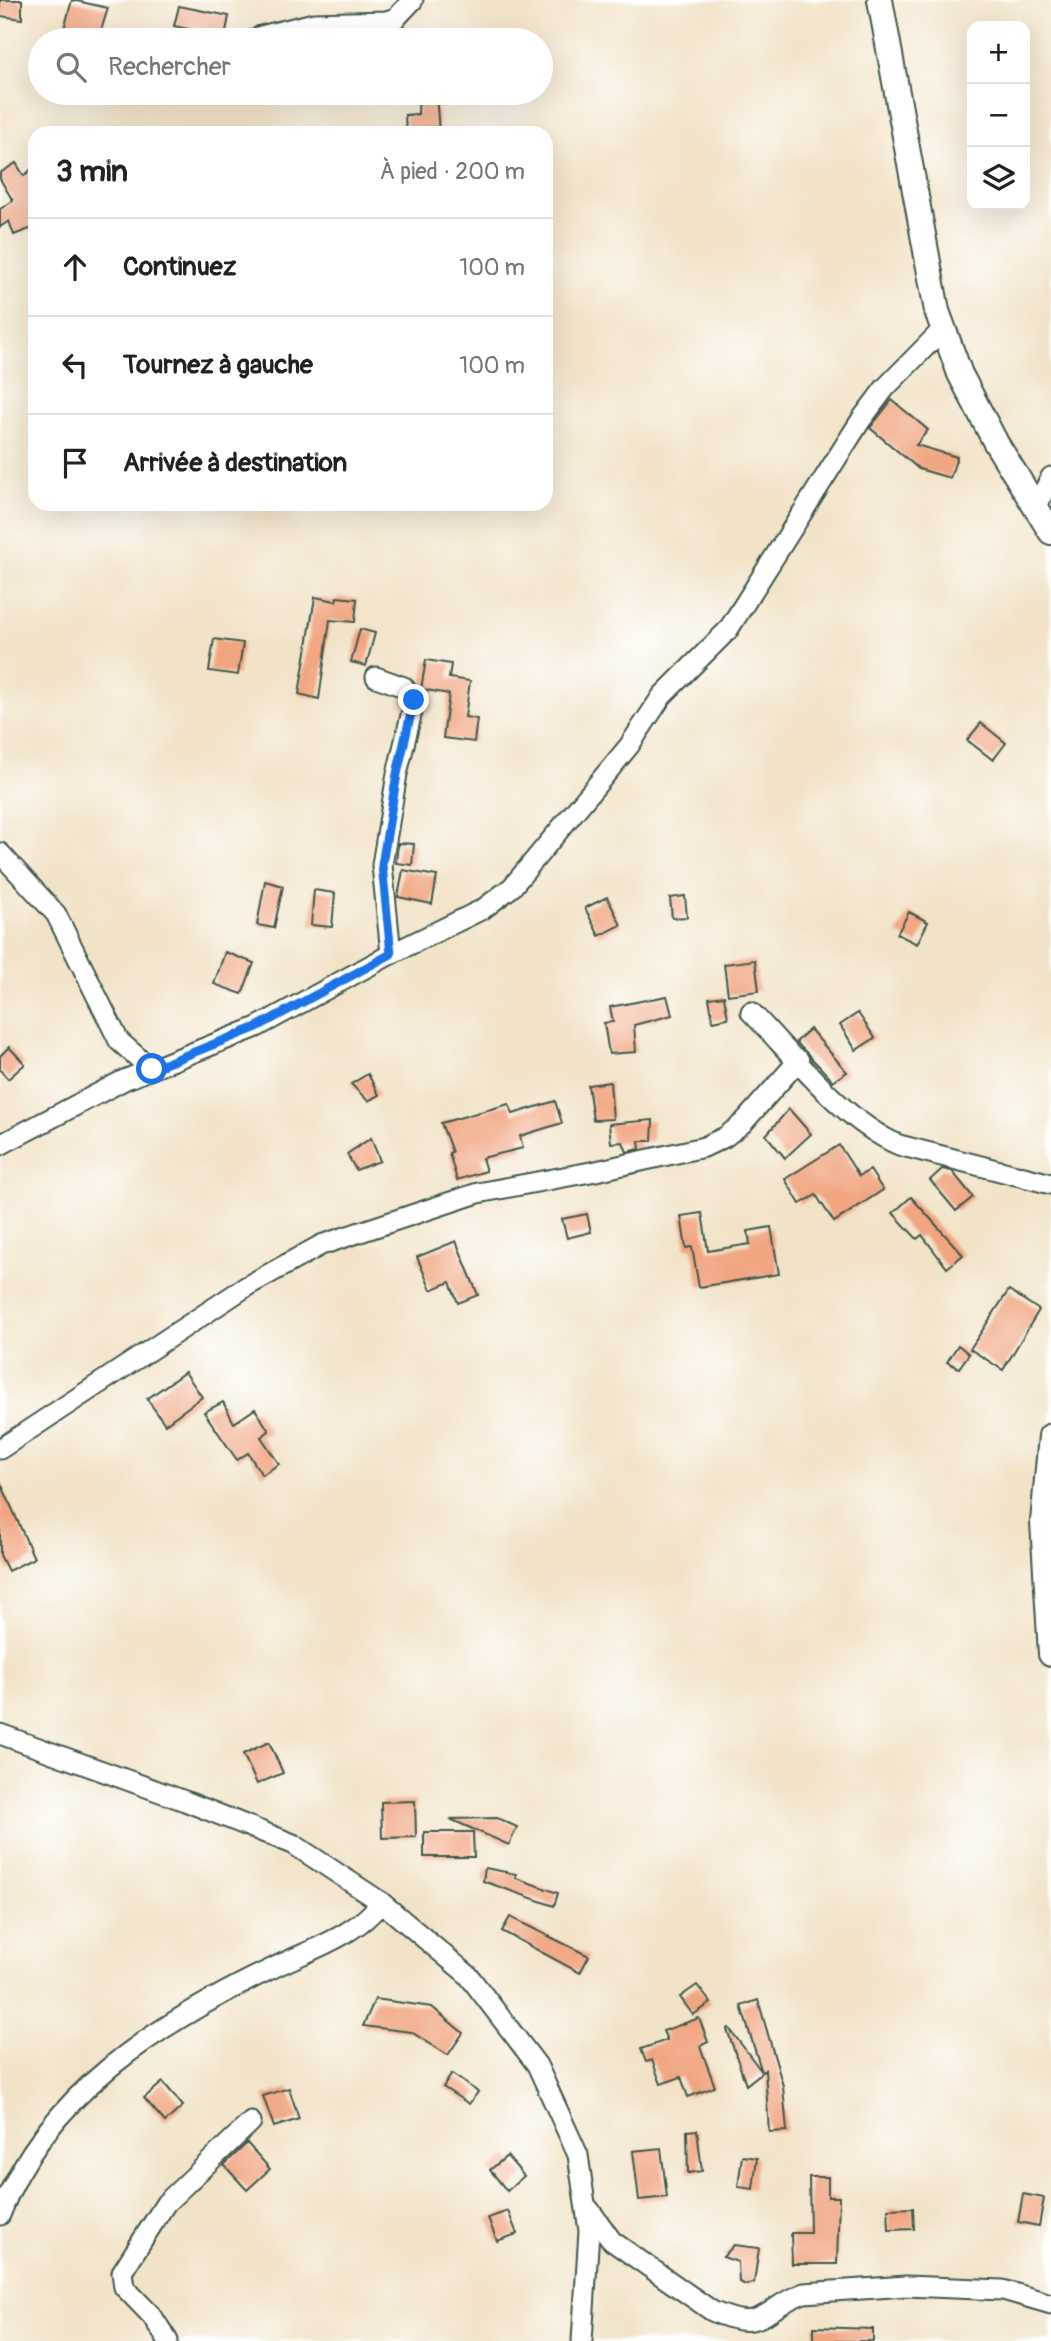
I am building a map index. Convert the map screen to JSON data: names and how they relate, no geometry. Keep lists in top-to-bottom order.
{
  "page": {
    "map_buttons": ["+", "−"],
    "search": "Rechercher",
    "heading": ["3 min", "À pied · 200 m"],
    "list": [
      ["Continuez", "100 m"],
      ["Tournez à gauche", "100 m"],
      "Arrivée à destination"
    ]
  }
}
